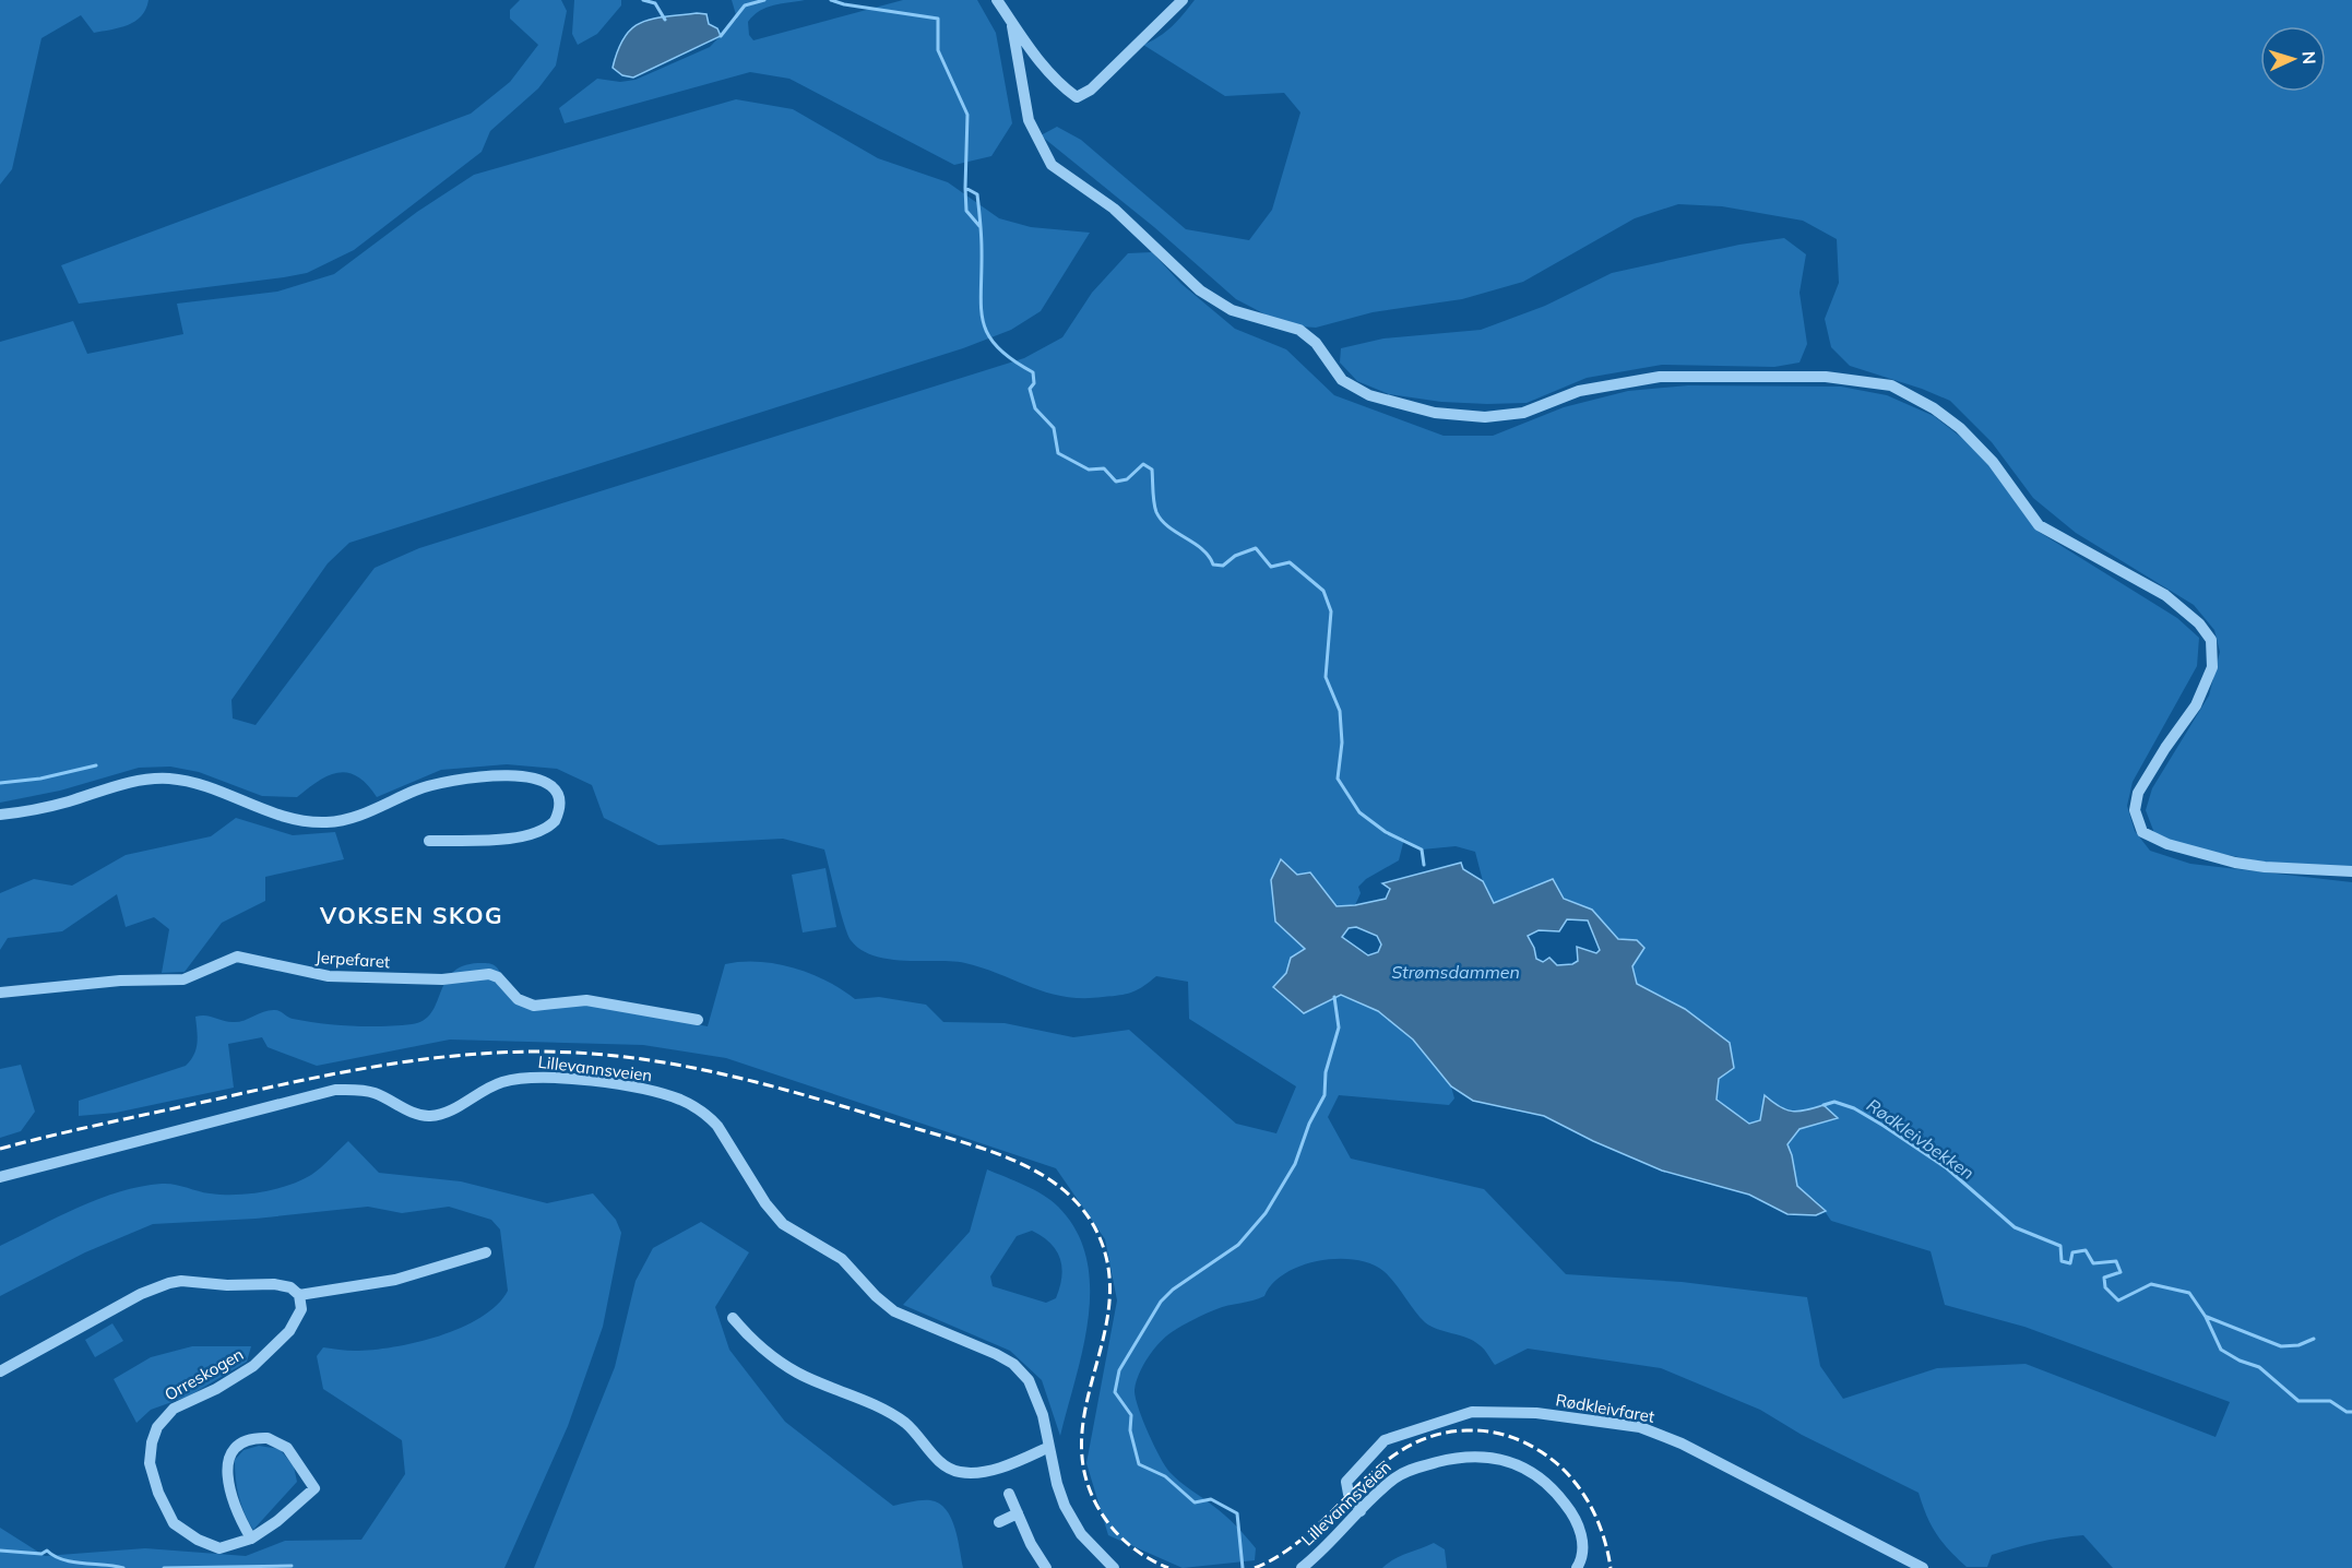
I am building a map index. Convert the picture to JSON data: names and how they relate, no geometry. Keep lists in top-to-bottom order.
{
  "streets": {
    "street": [
      "Jerpefaret",
      "Lillevannsveien",
      "Orreskogen",
      "Rødkleivfaret"
    ]
  },
  "crossings": [
    ["Lillevannsveien", "Rødkleivfaret"]
  ],
  "districts": ["VOKSEN SKOG"],
  "water": ["Strømsdammen", "Rødkleivbekken"],
  "north": "right"
}
